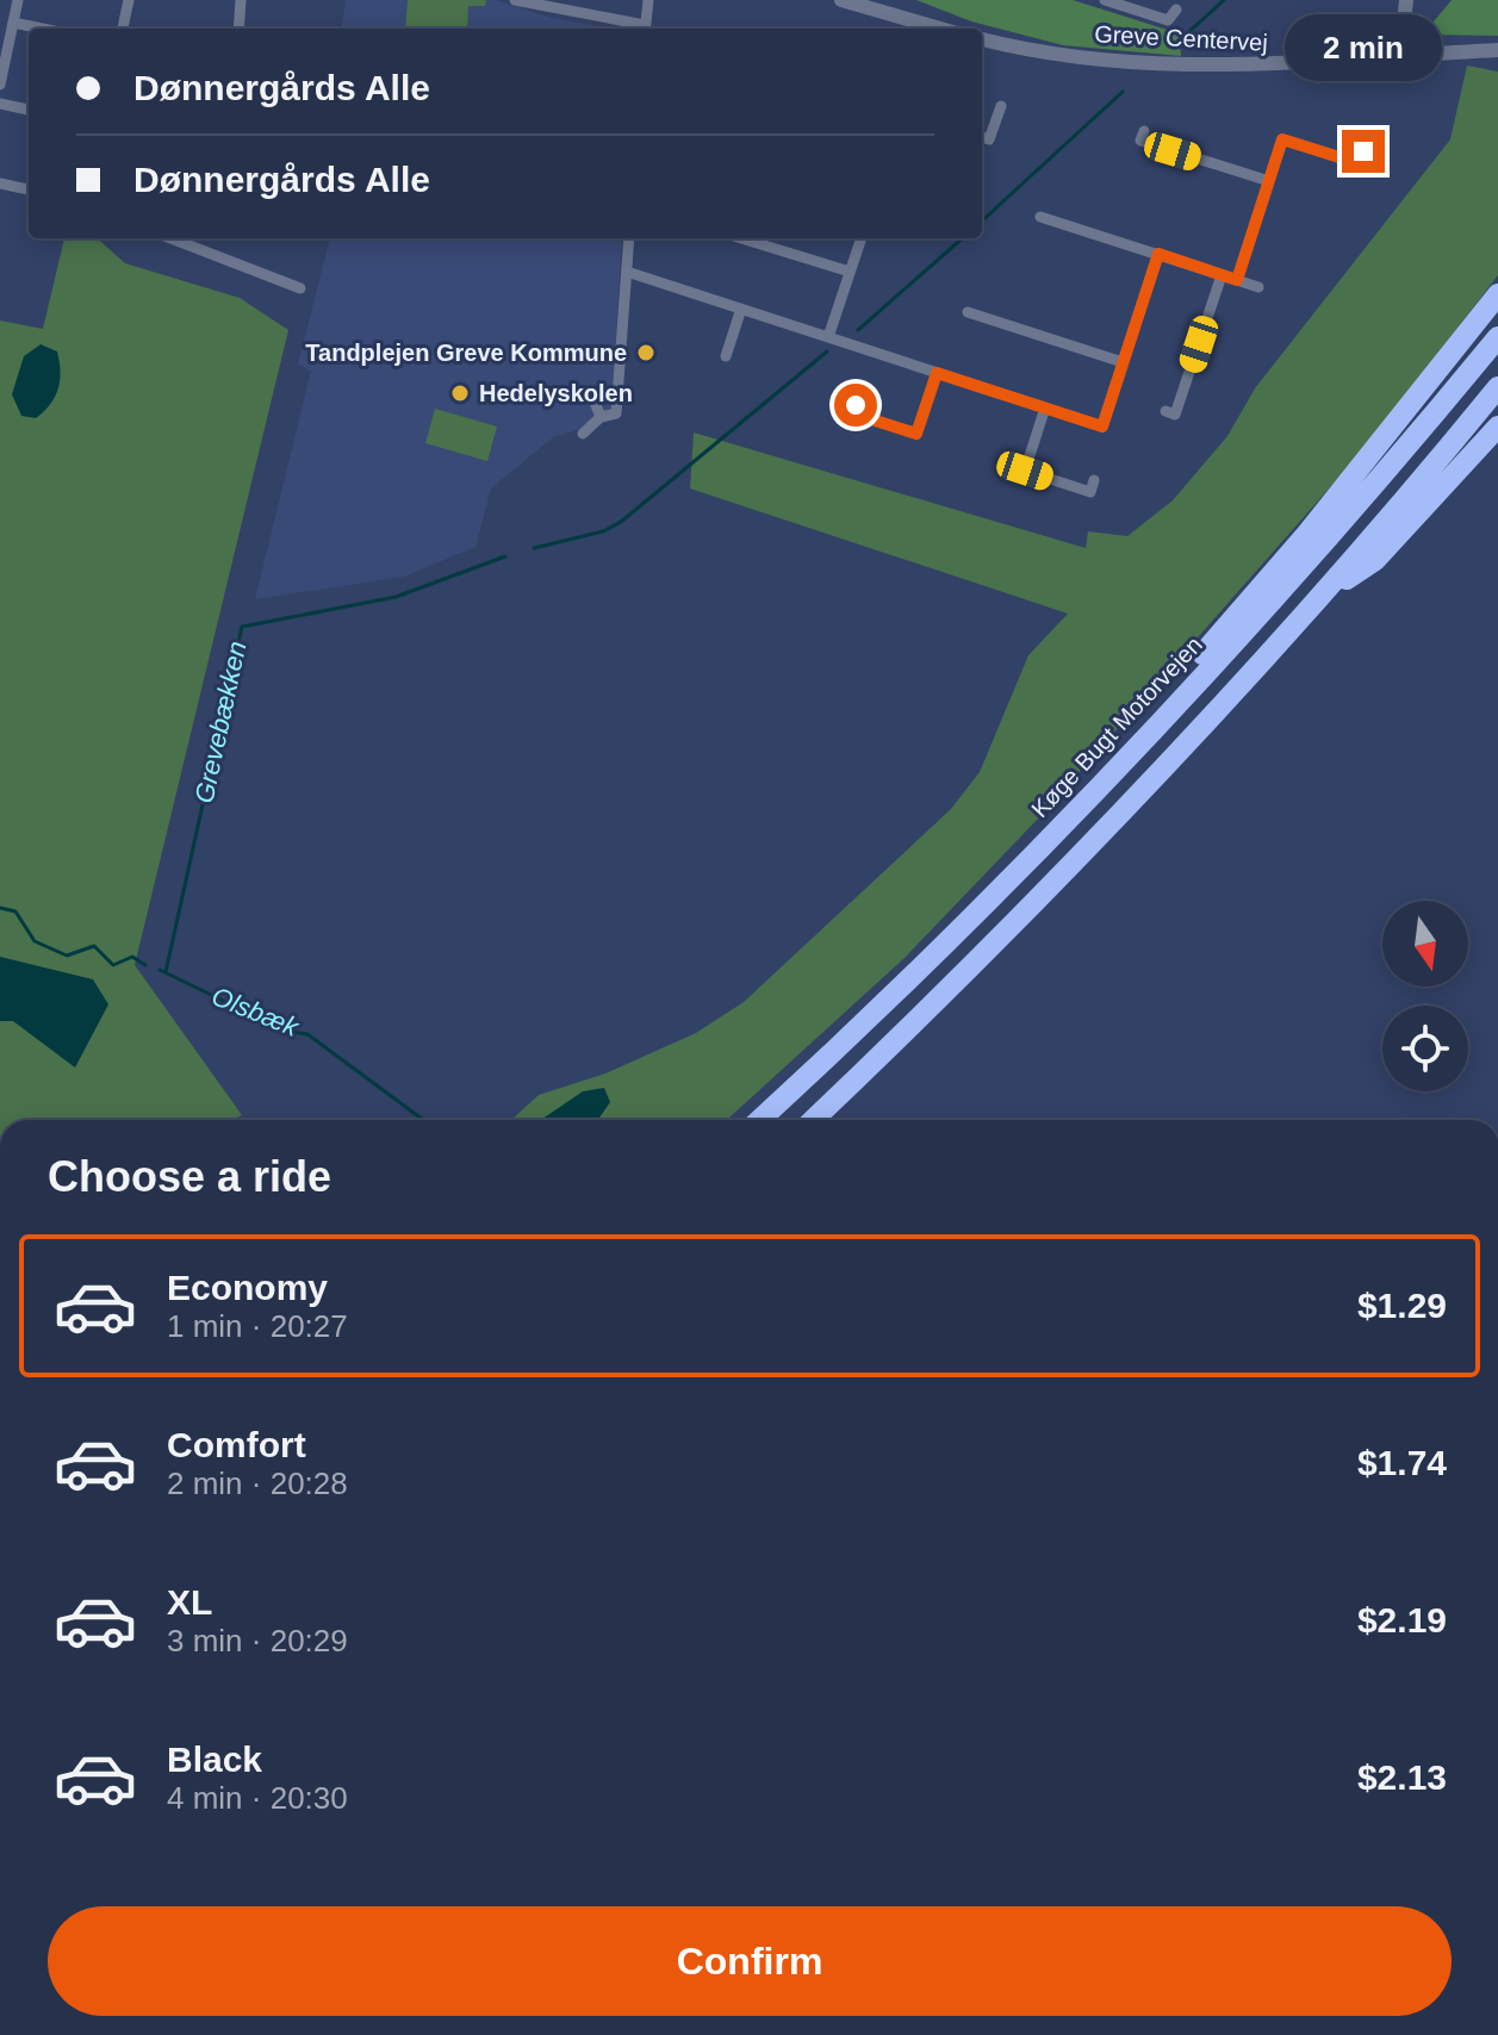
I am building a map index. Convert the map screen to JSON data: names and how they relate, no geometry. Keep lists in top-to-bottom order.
{
  "streets": {
    "highway": ["Køge Bugt Motorvejen"],
    "street": ["Greve Centervej"]
  },
  "water": ["Grevebækken", "Olsbæk"],
  "places": ["Tandplejen Greve Kommune", "Hedelyskolen"],
  "north": "bottom",
  "page": {
    "bubble": "2 min",
    "banner": ["Dønnergårds Alle", "Dønnergårds Alle"],
    "heading": "Choose a ride",
    "list": [
      {
        "name": "Economy",
        "note": "1 min · 20:27",
        "value": "$1.29"
      },
      {
        "name": "Comfort",
        "note": "2 min · 20:28",
        "value": "$1.74"
      },
      {
        "name": "XL",
        "note": "3 min · 20:29",
        "value": "$2.19"
      },
      {
        "name": "Black",
        "note": "4 min · 20:30",
        "value": "$2.13"
      }
    ],
    "buttons": "Confirm"
  }
}
